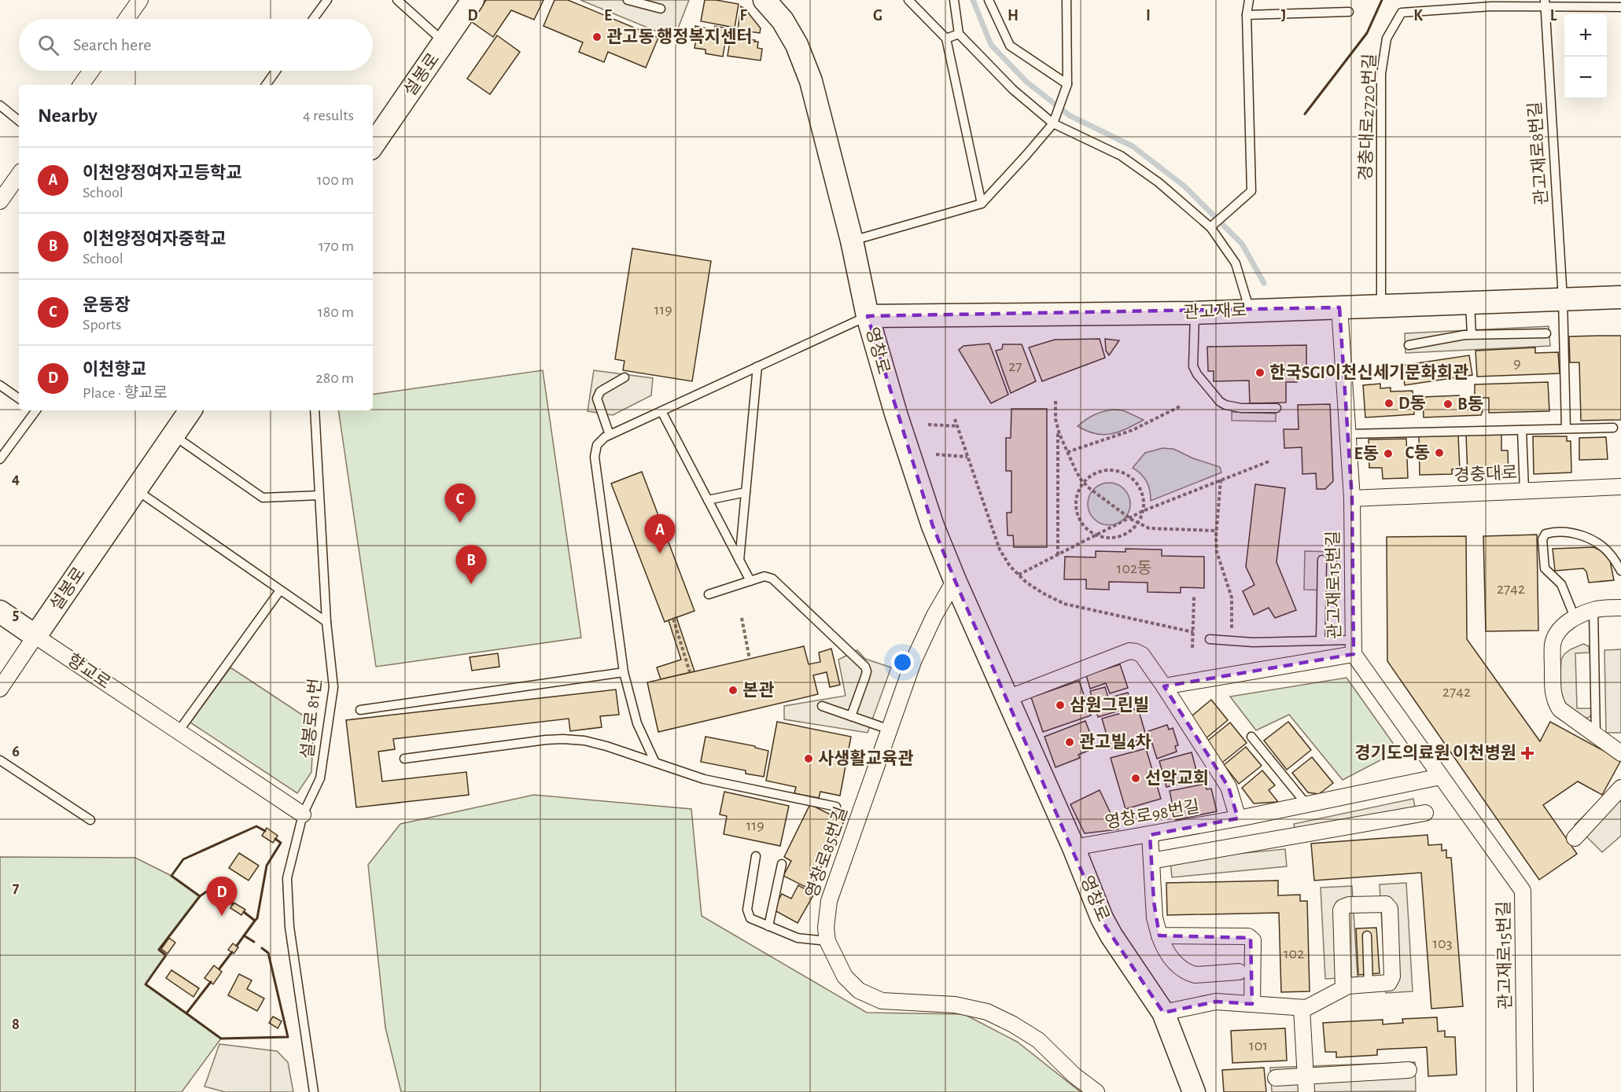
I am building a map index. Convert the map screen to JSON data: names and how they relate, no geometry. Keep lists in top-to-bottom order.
{
  "streets": {
    "street": [
      "설봉로",
      "관고재로",
      "영창로",
      "경충대로",
      "관고재로15번길",
      "향교로",
      "영창로98번길",
      "영창로85번길"
    ],
    "lane": ["경충대로2720번길", "관고재로8번길", "설봉로 81번"]
  },
  "crossings": [
    ["설봉로", "향교로"],
    ["경충대로2720번길", "관고재로8번길"],
    ["경충대로2720번길", "관고재로"],
    ["관고재로8번길", "관고재로"],
    ["관고재로", "영창로"],
    ["관고재로", "관고재로15번길"],
    ["영창로", "영창로98번길"],
    ["영창로", "영창로85번길"],
    ["경충대로", "관고재로15번길"],
    ["관고재로15번길", "영창로98번길"],
    ["향교로", "설봉로 81번"]
  ],
  "places": {
    "other": [
      "관고동 행정복지센터",
      "한국SGI이천신세기문화회관",
      "D동",
      "B동",
      "C동",
      "E동",
      "본관",
      "삼원그린빌",
      "관고빌4차",
      "사생활교육관",
      "선악교회"
    ],
    "health": ["경기도의료원 이천병원"]
  },
  "house_numbers": [
    "119",
    "9",
    "27",
    "102동",
    "2742",
    "2742",
    "119",
    "103",
    "102",
    "101"
  ],
  "page": {
    "map_buttons": ["+", "−"],
    "search": "Search here",
    "heading": ["Nearby", "4 results"],
    "list": [
      {
        "mark": "A",
        "name": "이천양정여자고등학교",
        "note": "School",
        "value": "100 m"
      },
      {
        "mark": "B",
        "name": "이천양정여자중학교",
        "note": "School",
        "value": "170 m"
      },
      {
        "mark": "C",
        "name": "운동장",
        "note": "Sports",
        "value": "180 m"
      },
      {
        "mark": "D",
        "name": "이천향교",
        "note": "Place · 향교로",
        "value": "280 m"
      }
    ],
    "pins": [
      "C",
      "A",
      "B",
      "D"
    ]
  },
  "grid": {
    "columns": [
      "D",
      "E",
      "F",
      "G",
      "H",
      "I",
      "J",
      "K",
      "L"
    ],
    "rows": [
      "4",
      "5",
      "6",
      "7",
      "8"
    ]
  }
}
